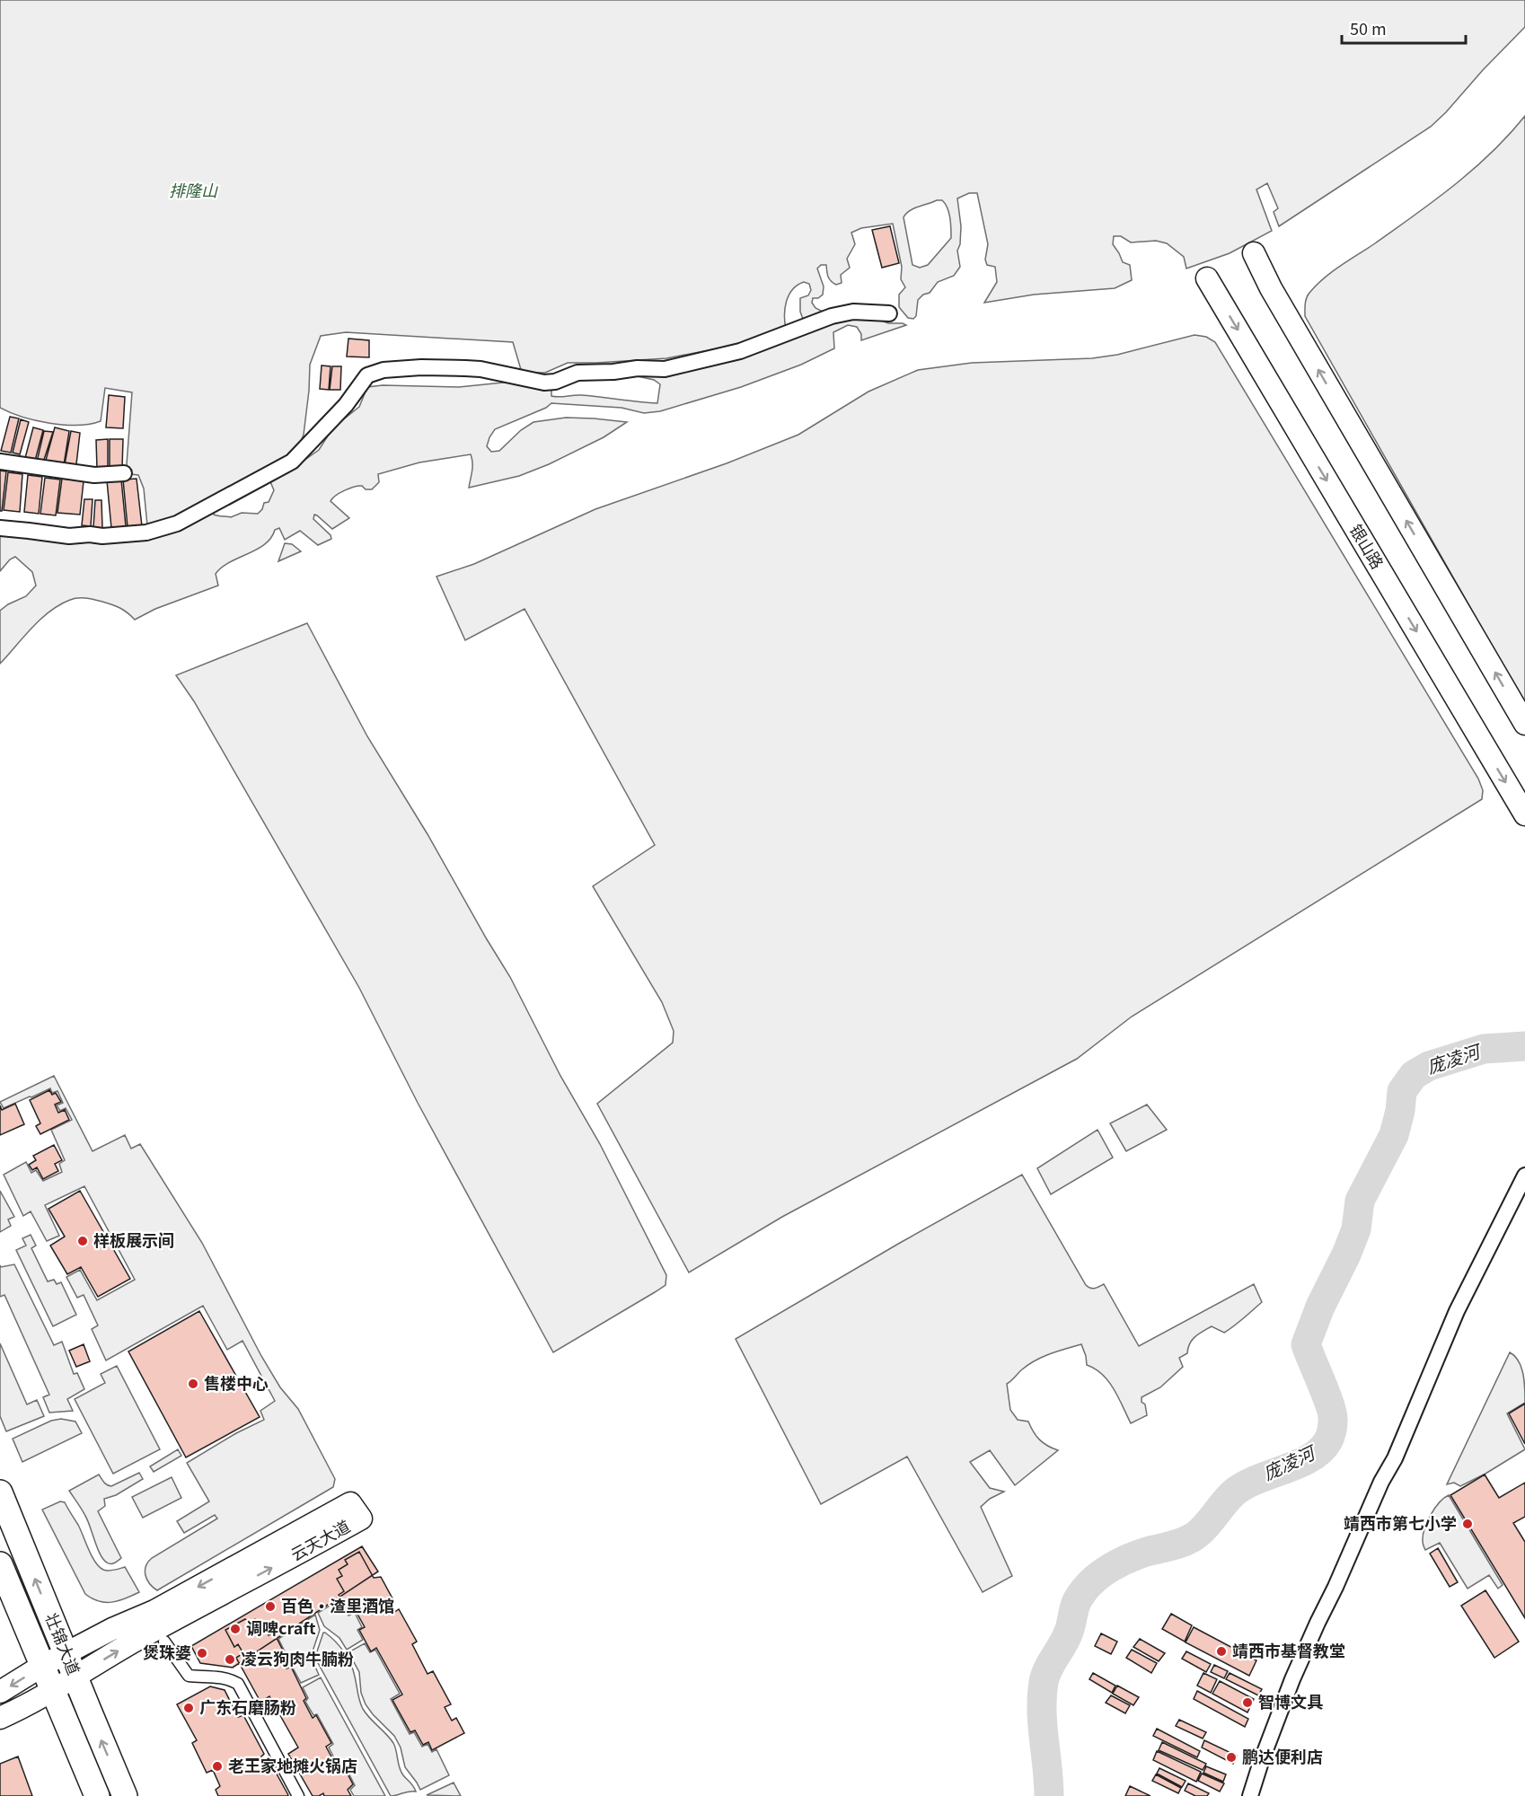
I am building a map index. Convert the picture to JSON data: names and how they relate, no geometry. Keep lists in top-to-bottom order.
{
  "streets": {
    "main road": ["银山路", "云天大道", "壮锦大道"]
  },
  "crossings": [
    ["云天大道", "壮锦大道"]
  ],
  "water": ["庞凌河"],
  "parks": ["排隆山"],
  "places": [
    "样板展示间",
    "售楼中心",
    "靖西市第七小学",
    "百色·渣里酒馆",
    "调啤craft",
    "靖西市基督教堂",
    "煲珠婆",
    "凌云狗肉牛腩粉",
    "智博文具",
    "广东石磨肠粉",
    "鹏达便利店",
    "老王家地摊火锅店"
  ],
  "scale_bar": "50 m"
}
